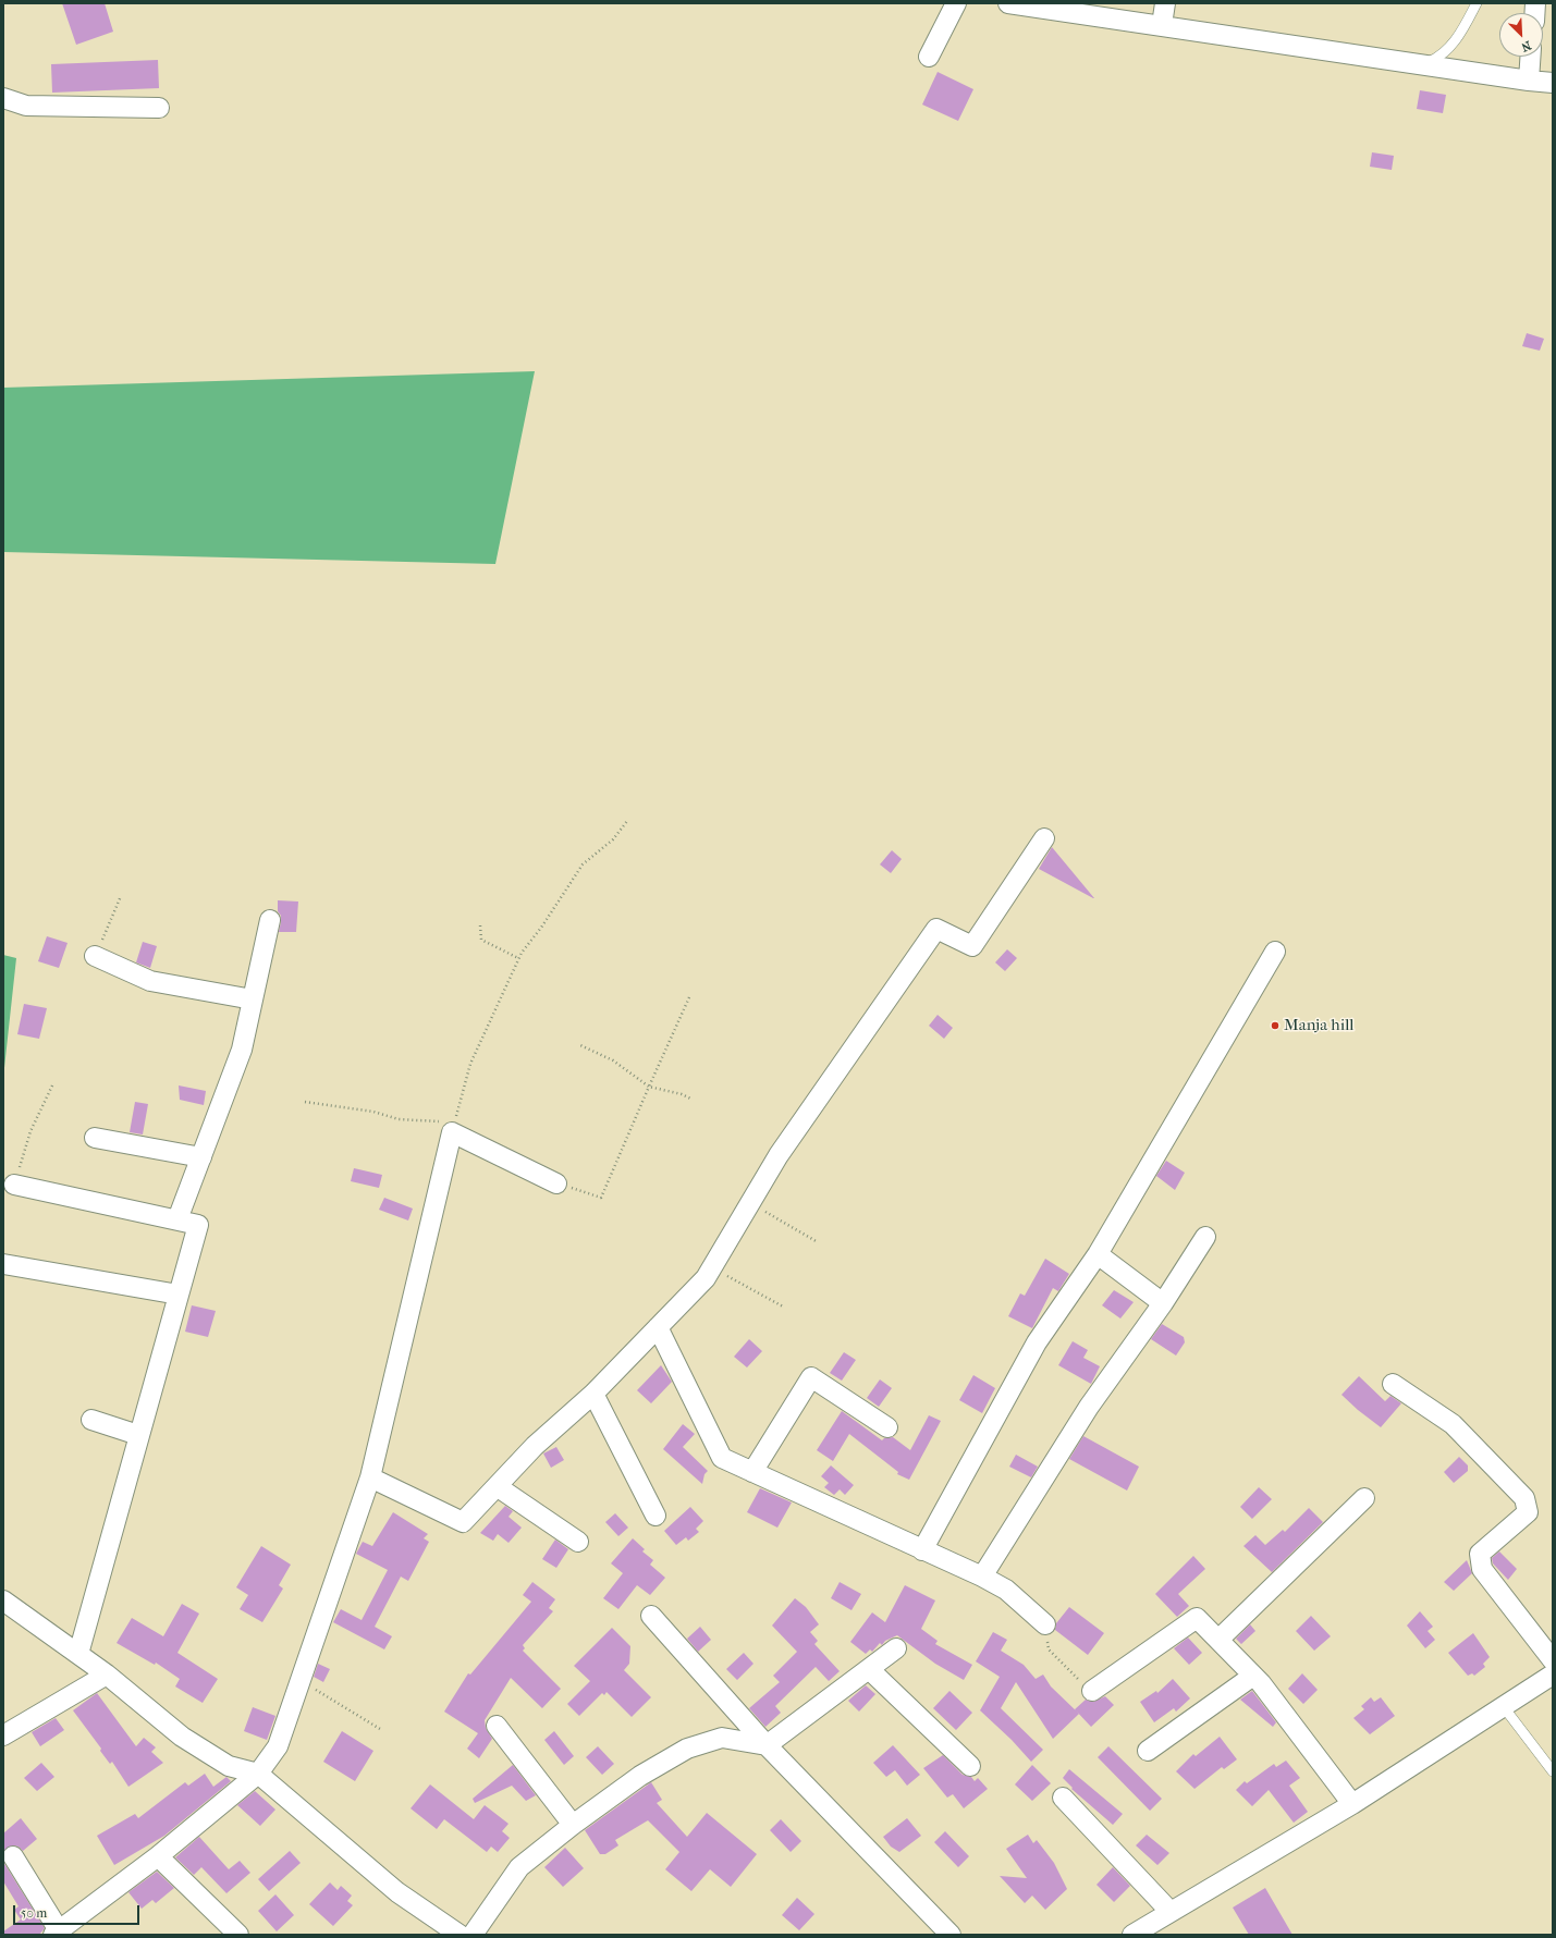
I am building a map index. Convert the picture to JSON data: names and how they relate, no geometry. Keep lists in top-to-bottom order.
{
  "places": ["Manja hill"],
  "scale_bar": "50 m",
  "north": "bottom right"
}
